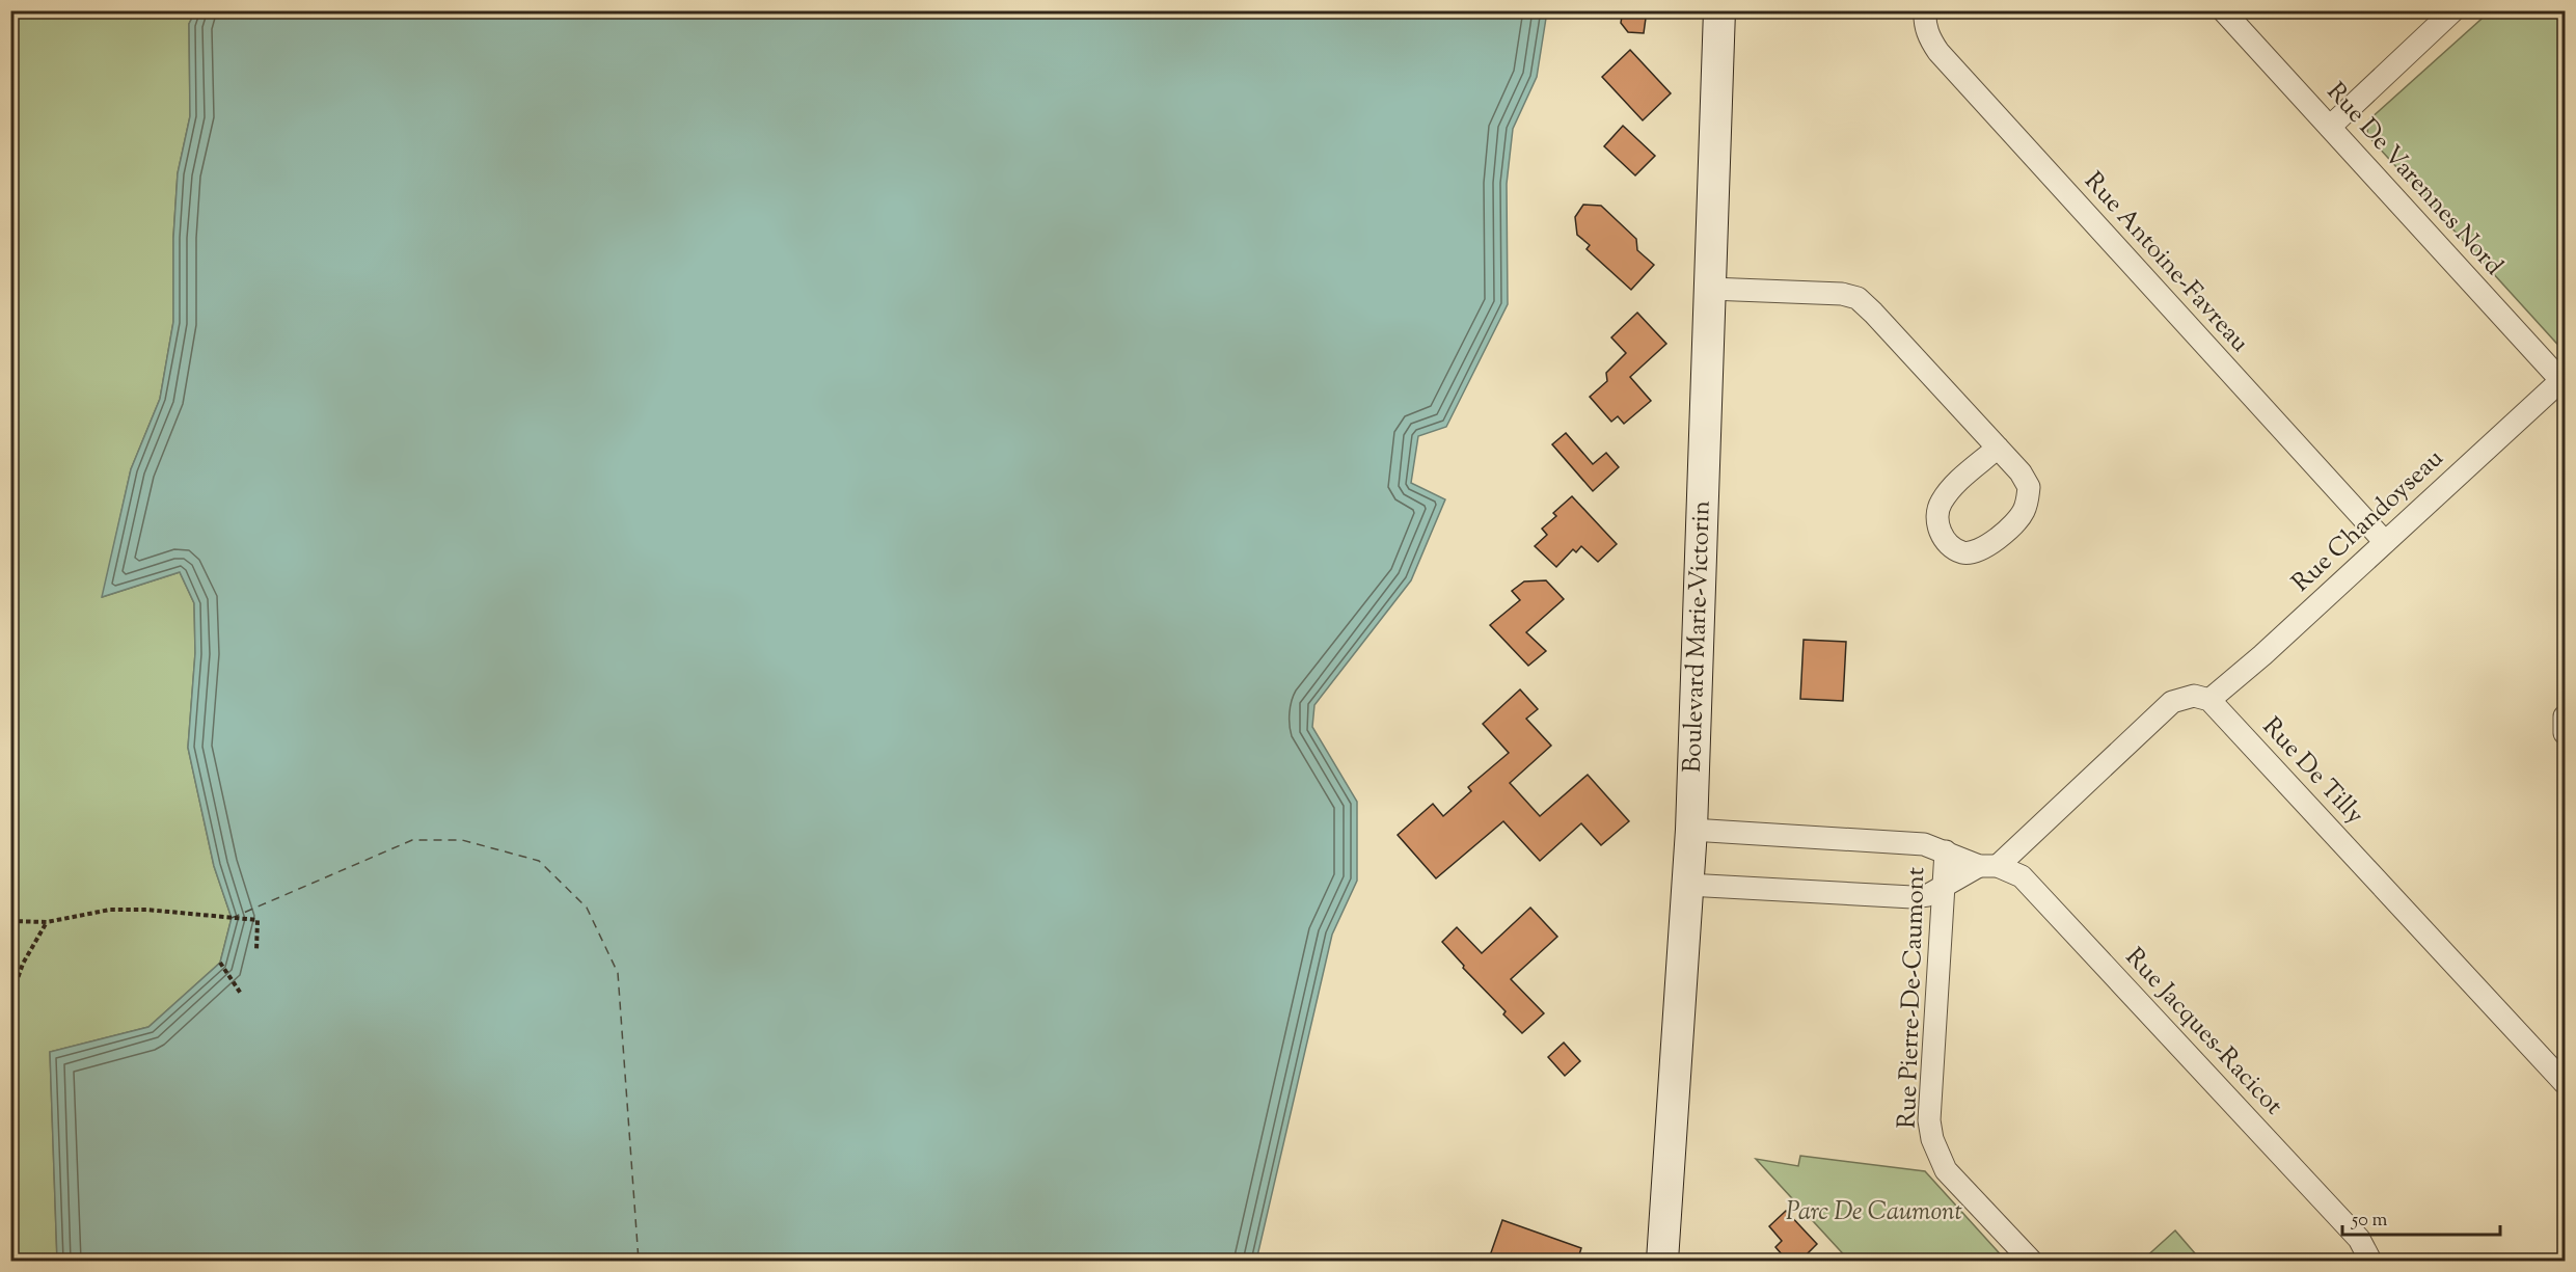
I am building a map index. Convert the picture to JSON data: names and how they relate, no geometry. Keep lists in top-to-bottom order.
{
  "streets": {
    "street": [
      "Rue De Varennes Nord",
      "Rue Antoine-Favreau",
      "Rue Chandoyseau",
      "Boulevard Marie-Victorin",
      "Rue De Tilly",
      "Rue Pierre-De-Caumont",
      "Rue Jacques-Racicot"
    ]
  },
  "crossings": [
    ["Rue De Varennes Nord", "Rue Chandoyseau"],
    ["Rue Antoine-Favreau", "Rue Chandoyseau"],
    ["Rue Chandoyseau", "Rue De Tilly"],
    ["Boulevard Marie-Victorin", "Rue Jacques-Racicot"],
    ["Rue Pierre-De-Caumont", "Rue Jacques-Racicot"]
  ],
  "parks": ["Parc De Caumont"],
  "scale_bar": "50 m"
}
